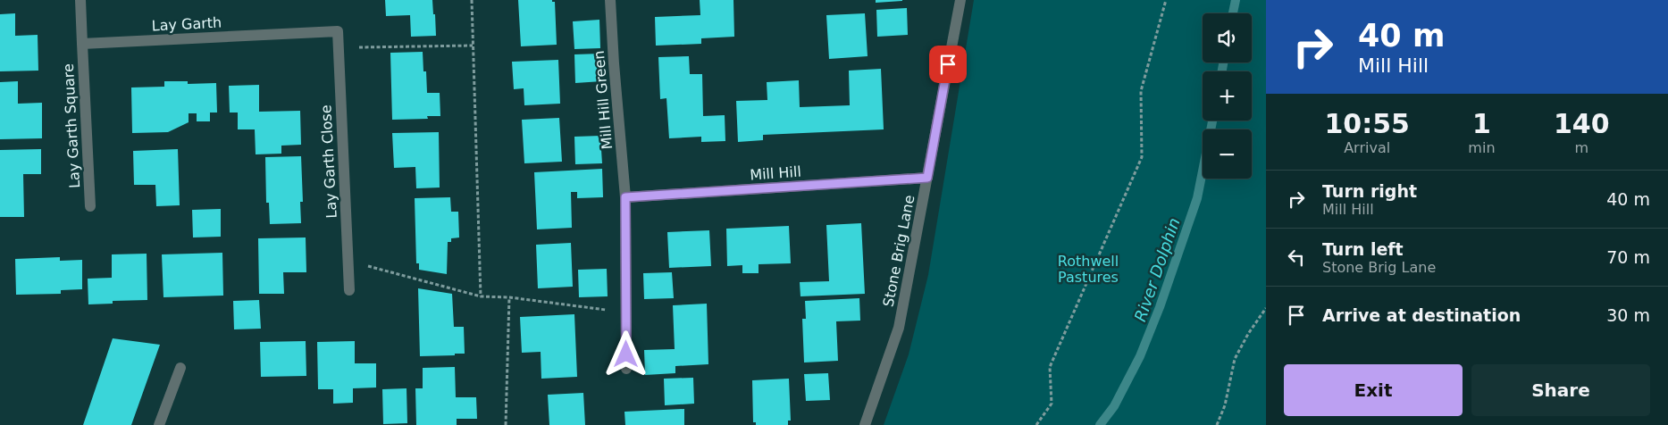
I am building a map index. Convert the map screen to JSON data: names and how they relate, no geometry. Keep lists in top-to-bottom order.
{
  "streets": {
    "street": [
      "Lay Garth",
      "Mill Hill Green",
      "Lay Garth Square",
      "Lay Garth Close",
      "Mill Hill",
      "Stone Brig Lane"
    ]
  },
  "crossings": [
    ["Lay Garth", "Lay Garth Square"],
    ["Lay Garth", "Lay Garth Close"],
    ["Mill Hill Green", "Mill Hill"],
    ["Mill Hill", "Stone Brig Lane"]
  ],
  "water": ["River Dolphin"],
  "parks": ["Rothwell Pastures"],
  "page": {
    "turn": ["40 m", "Mill Hill"],
    "map_buttons": ["+", "−"],
    "eta": [
      "10:55",
      "Arrival",
      "1",
      "min",
      "140",
      "m"
    ],
    "list": [
      {
        "name": "Turn right",
        "note": "Mill Hill",
        "value": "40 m"
      },
      {
        "name": "Turn left",
        "note": "Stone Brig Lane",
        "value": "70 m"
      },
      {
        "name": "Arrive at destination",
        "value": "30 m"
      }
    ],
    "buttons": ["Exit", "Share"]
  }
}
